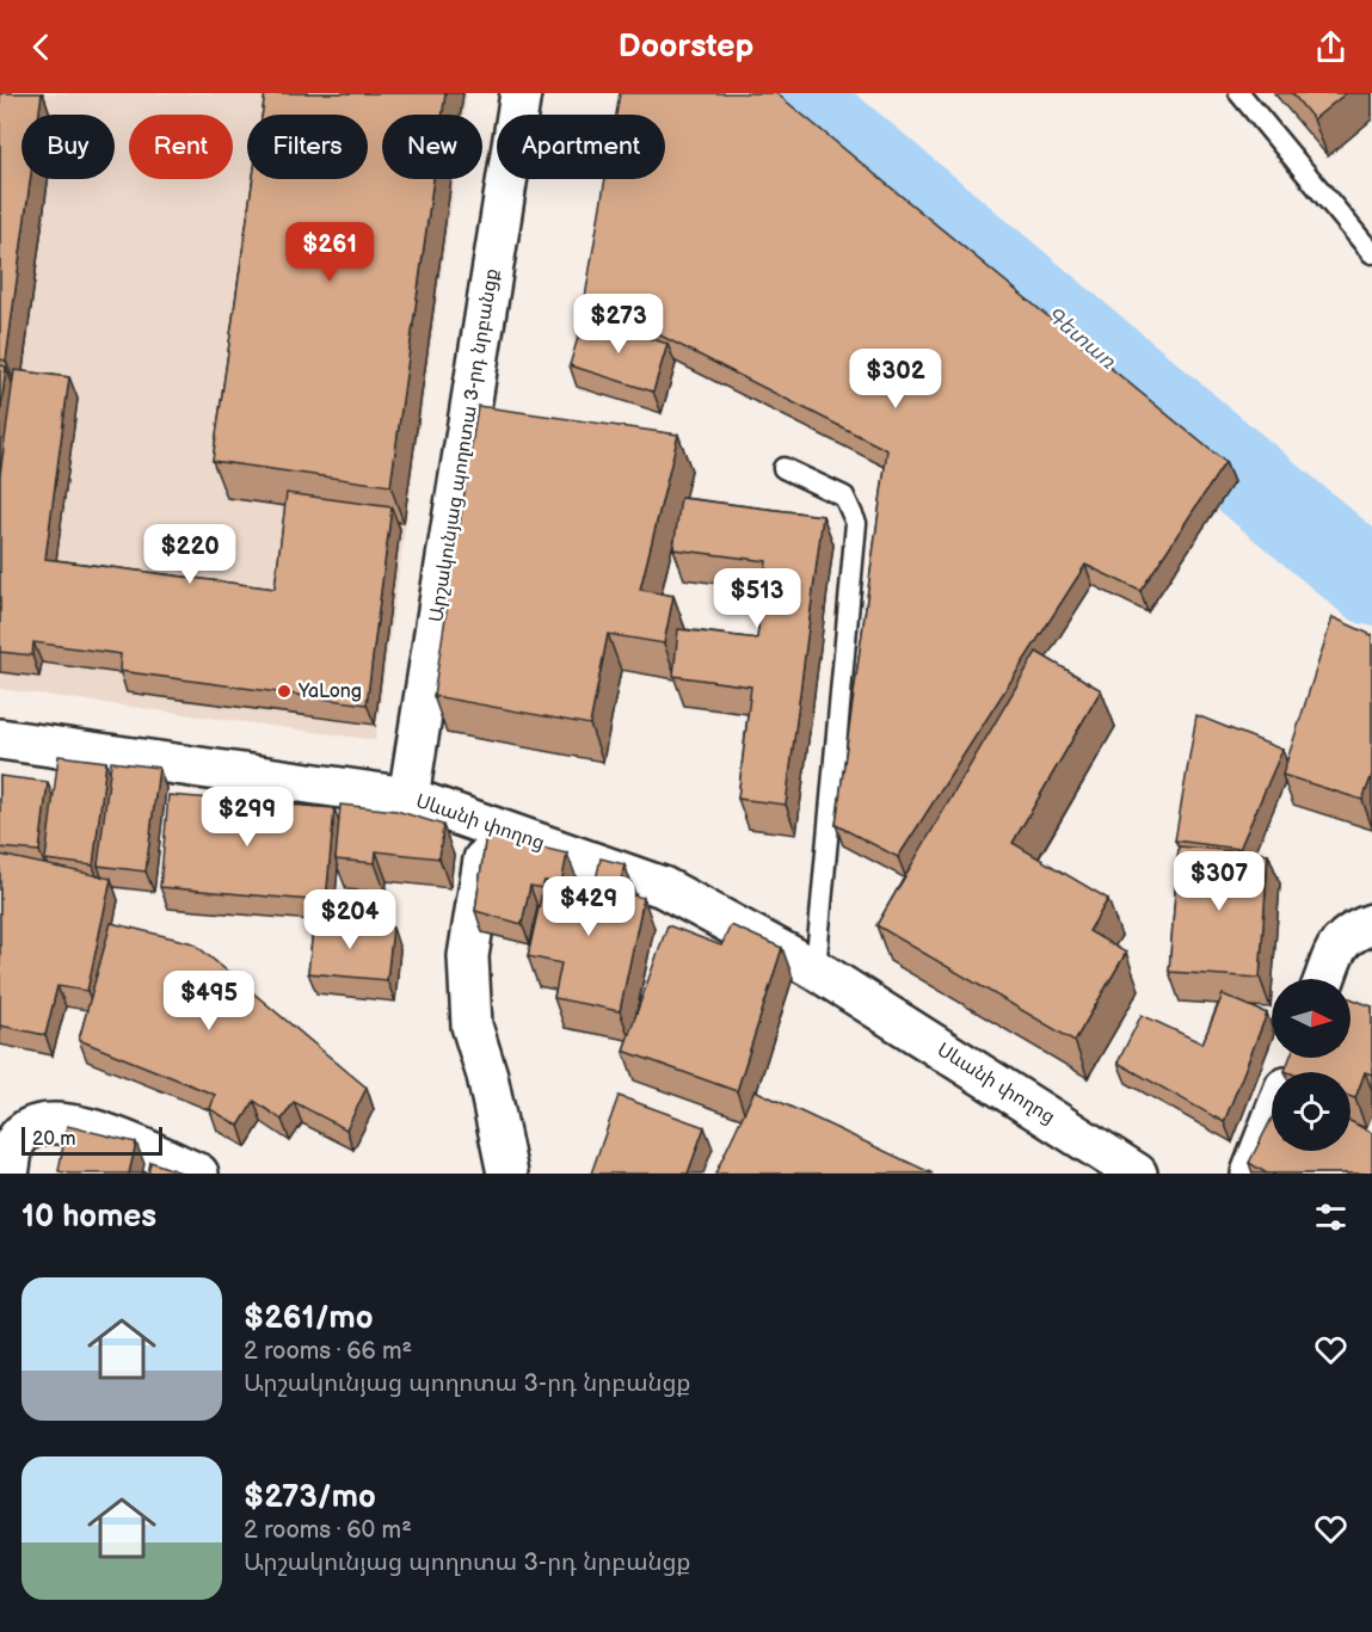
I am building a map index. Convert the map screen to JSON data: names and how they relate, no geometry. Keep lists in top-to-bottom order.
{
  "streets": {
    "street": ["Արշակունյաց պողոտա 3-րդ նրբանցք", "Սևանի փողոց"]
  },
  "crossings": [
    ["Արշակունյաց պողոտա 3-րդ նրբանցք", "Սևանի փողոց"]
  ],
  "water": ["Գետառ"],
  "places": ["YaLong"],
  "scale_bar": "20 m",
  "north": "right",
  "page": {
    "header": "Doorstep",
    "chip": [
      "Buy",
      "Rent",
      "Filters",
      "New",
      "Apartment"
    ],
    "price": [
      "$261",
      "$273",
      "$302",
      "$220",
      "$513",
      "$299",
      "$307",
      "$429",
      "$204",
      "$495"
    ],
    "scale": "20 m",
    "heading": "10 homes",
    "list": [
      {
        "name": "$261/mo",
        "note": "2 rooms · 66 m² · Արշակունյաց պողոտա 3-րդ նրբանցք"
      },
      {
        "name": "$273/mo",
        "note": "2 rooms · 60 m² · Արշակունյաց պողոտա 3-րդ նրբանցք"
      }
    ]
  }
}
